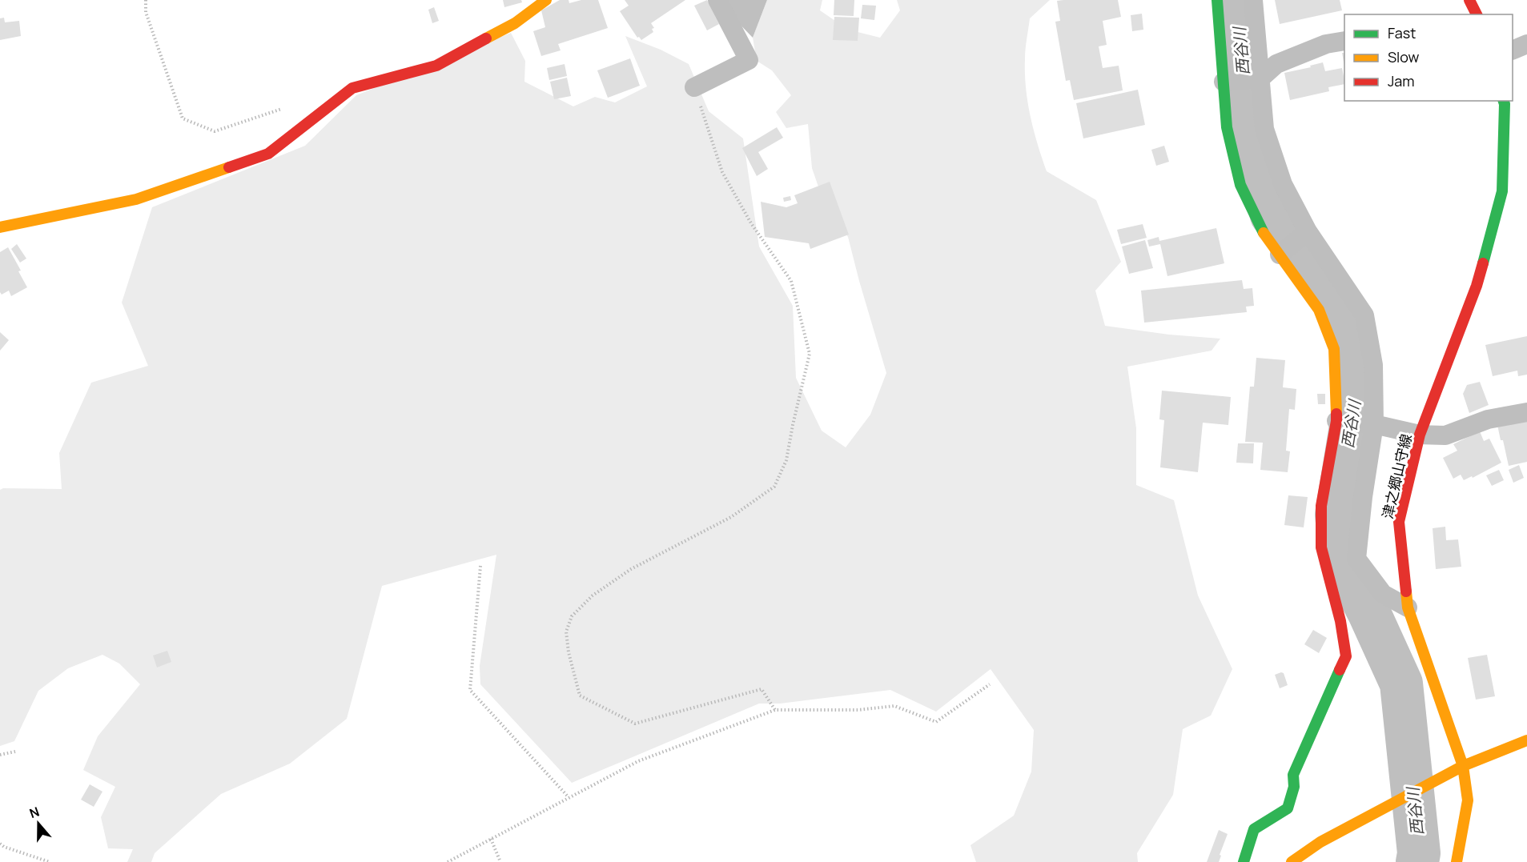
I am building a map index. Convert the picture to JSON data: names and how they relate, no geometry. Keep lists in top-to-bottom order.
{
  "streets": {
    "street": ["津之郷山守線"]
  },
  "water": ["西谷川"],
  "legend": ["Fast", "Slow", "Jam"],
  "north": "top"
}
